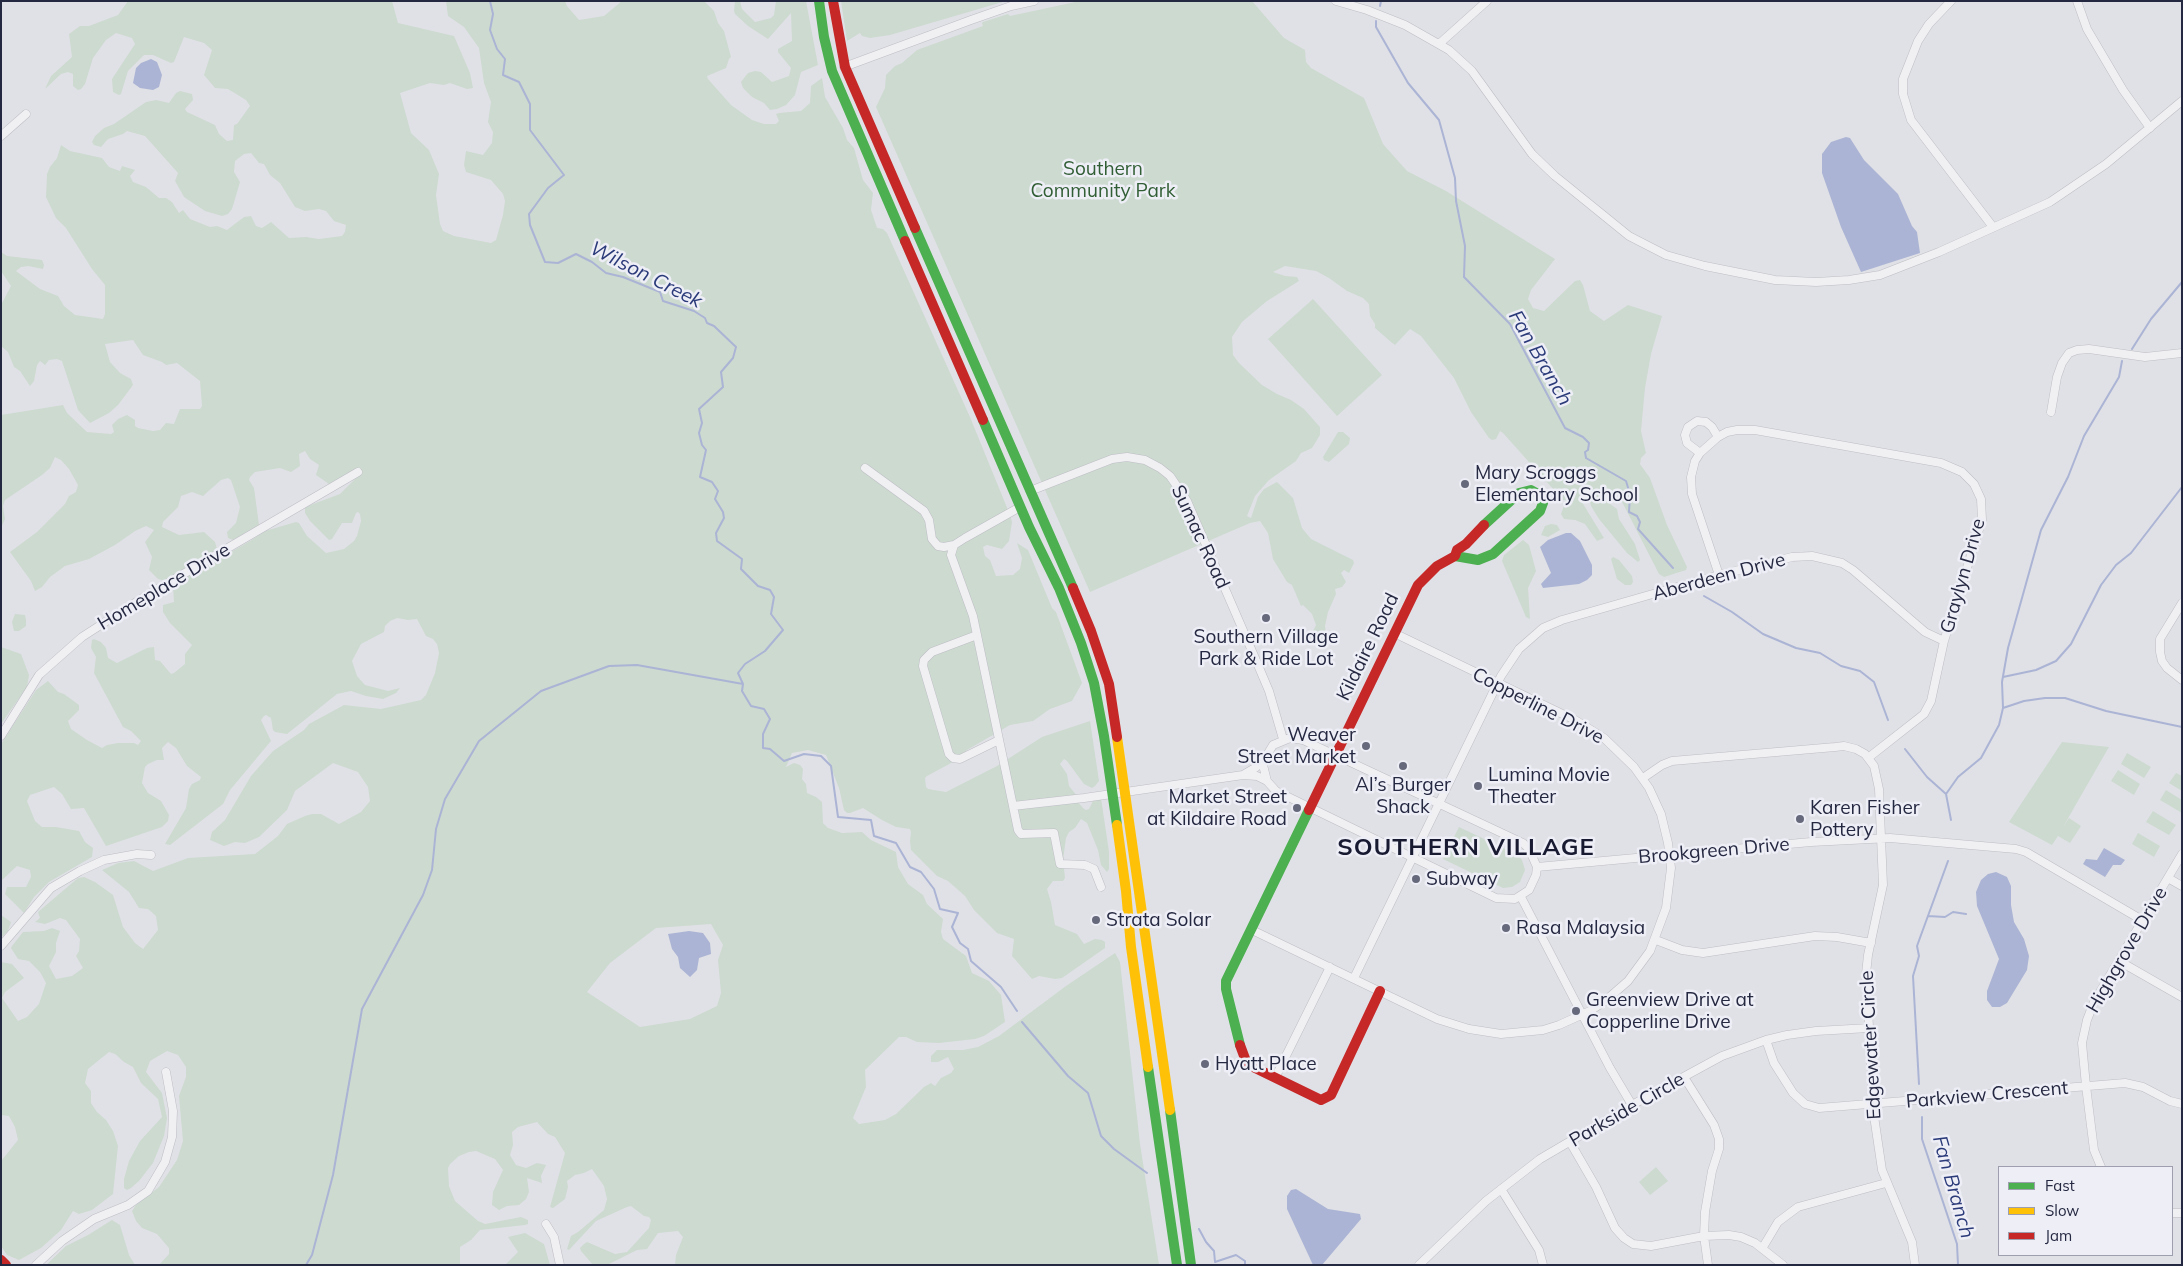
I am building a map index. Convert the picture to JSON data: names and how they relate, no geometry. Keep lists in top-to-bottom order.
{
  "streets": {
    "main road": ["Kildaire Road"],
    "street": [
      "Sumac Road",
      "Graylyn Drive",
      "Aberdeen Drive",
      "Homeplace Drive",
      "Copperline Drive",
      "Brookgreen Drive",
      "Highgrove Drive",
      "Edgewater Circle",
      "Parkview Crescent",
      "Parkside Circle"
    ]
  },
  "crossings": [
    ["Sumac Road", "Kildaire Road"],
    ["Graylyn Drive", "Aberdeen Drive"],
    ["Graylyn Drive", "Edgewater Circle"],
    ["Aberdeen Drive", "Copperline Drive"],
    ["Kildaire Road", "Copperline Drive"],
    ["Copperline Drive", "Brookgreen Drive"],
    ["Brookgreen Drive", "Highgrove Drive"],
    ["Brookgreen Drive", "Edgewater Circle"],
    ["Highgrove Drive", "Parkview Crescent"],
    ["Edgewater Circle", "Parkview Crescent"],
    ["Edgewater Circle", "Parkside Circle"],
    ["Parkview Crescent", "Parkside Circle"]
  ],
  "districts": ["SOUTHERN VILLAGE"],
  "water": ["Wilson Creek", "Fan Branch"],
  "parks": ["Southern Community Park"],
  "places": [
    "Mary Scroggs Elementary School",
    "Southern Village Park & Ride Lot",
    "Weaver Street Market",
    "Al’s Burger Shack",
    "Lumina Movie Theater",
    "Market Street at Kildaire Road",
    "Karen Fisher Pottery",
    "Subway",
    "Strata Solar",
    "Rasa Malaysia",
    "Greenview Drive at Copperline Drive",
    "Hyatt Place"
  ],
  "legend": ["Fast", "Slow", "Jam"]
}
